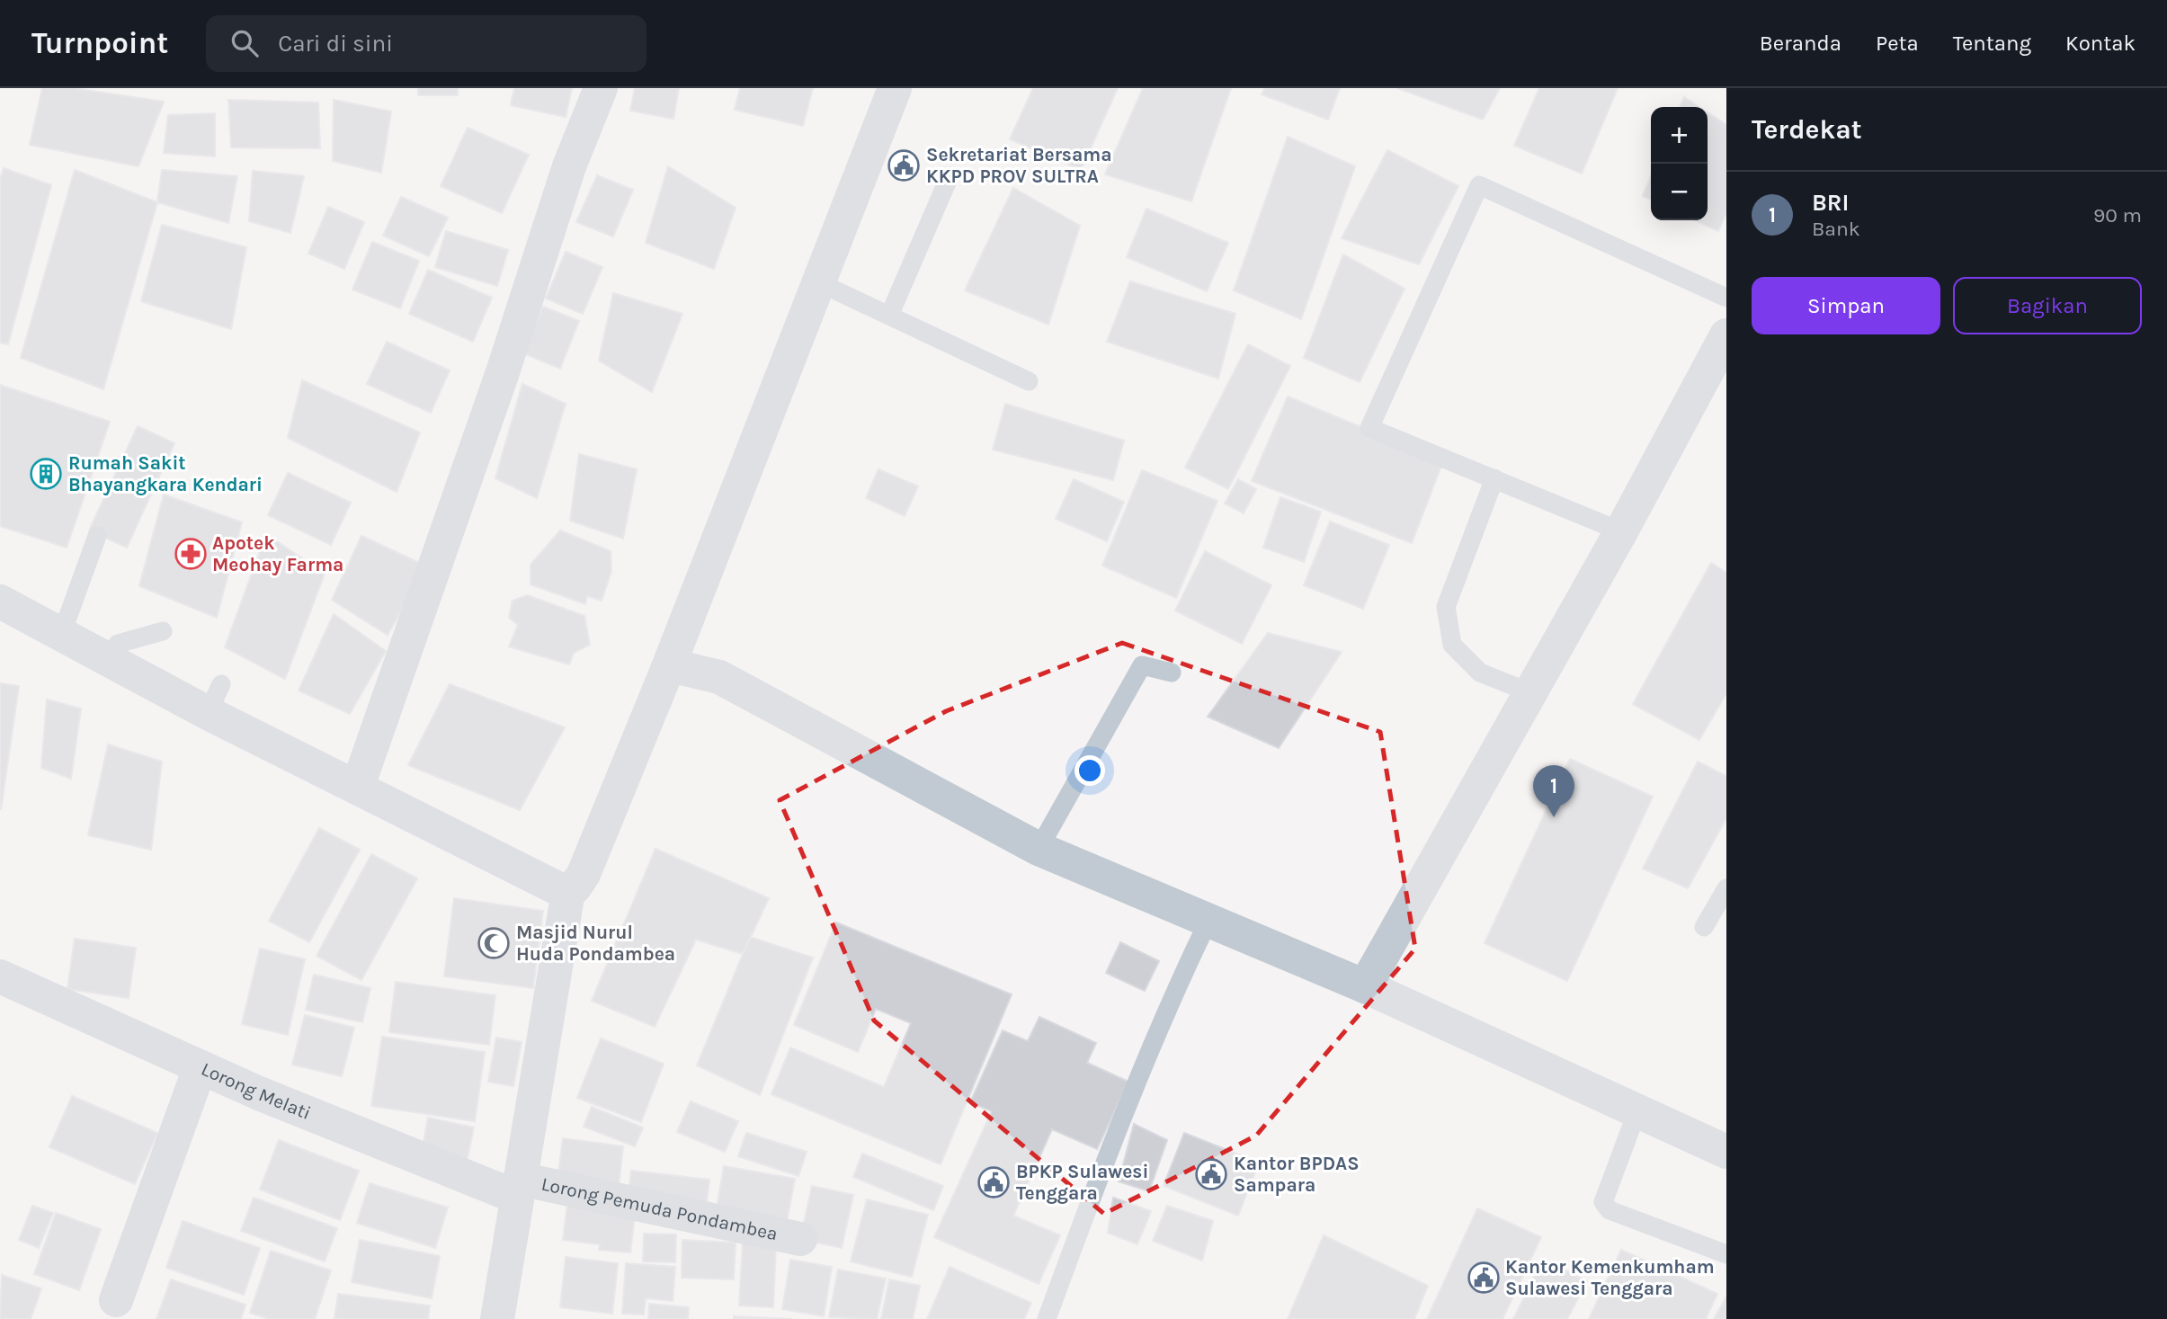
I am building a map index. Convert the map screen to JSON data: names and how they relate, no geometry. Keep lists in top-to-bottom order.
{
  "streets": {
    "street": ["Lorong Melati", "Lorong Pemuda Pondambea"]
  },
  "crossings": [
    ["Lorong Melati", "Lorong Pemuda Pondambea"]
  ],
  "places": {
    "public building": [
      "Sekretariat Bersama KKPD PROV SULTRA",
      "Kantor BPDAS Sampara",
      "BPKP Sulawesi Tenggara",
      "Kantor Kemenkumham Sulawesi Tenggara"
    ],
    "building": ["Rumah Sakit Bhayangkara Kendari"],
    "pharmacy": ["Apotek Meohay Farma"],
    "mosque": ["Masjid Nurul Huda Pondambea"]
  },
  "page": {
    "header": "Turnpoint",
    "search": "Cari di sini",
    "nav": [
      "Beranda",
      "Peta",
      "Tentang",
      "Kontak"
    ],
    "heading": "Terdekat",
    "map_buttons": ["+", "−"],
    "list": [
      {
        "mark": "1",
        "name": "BRI",
        "note": "Bank",
        "value": "90 m"
      }
    ],
    "buttons": ["Simpan", "Bagikan"],
    "pins": "1"
  }
}
